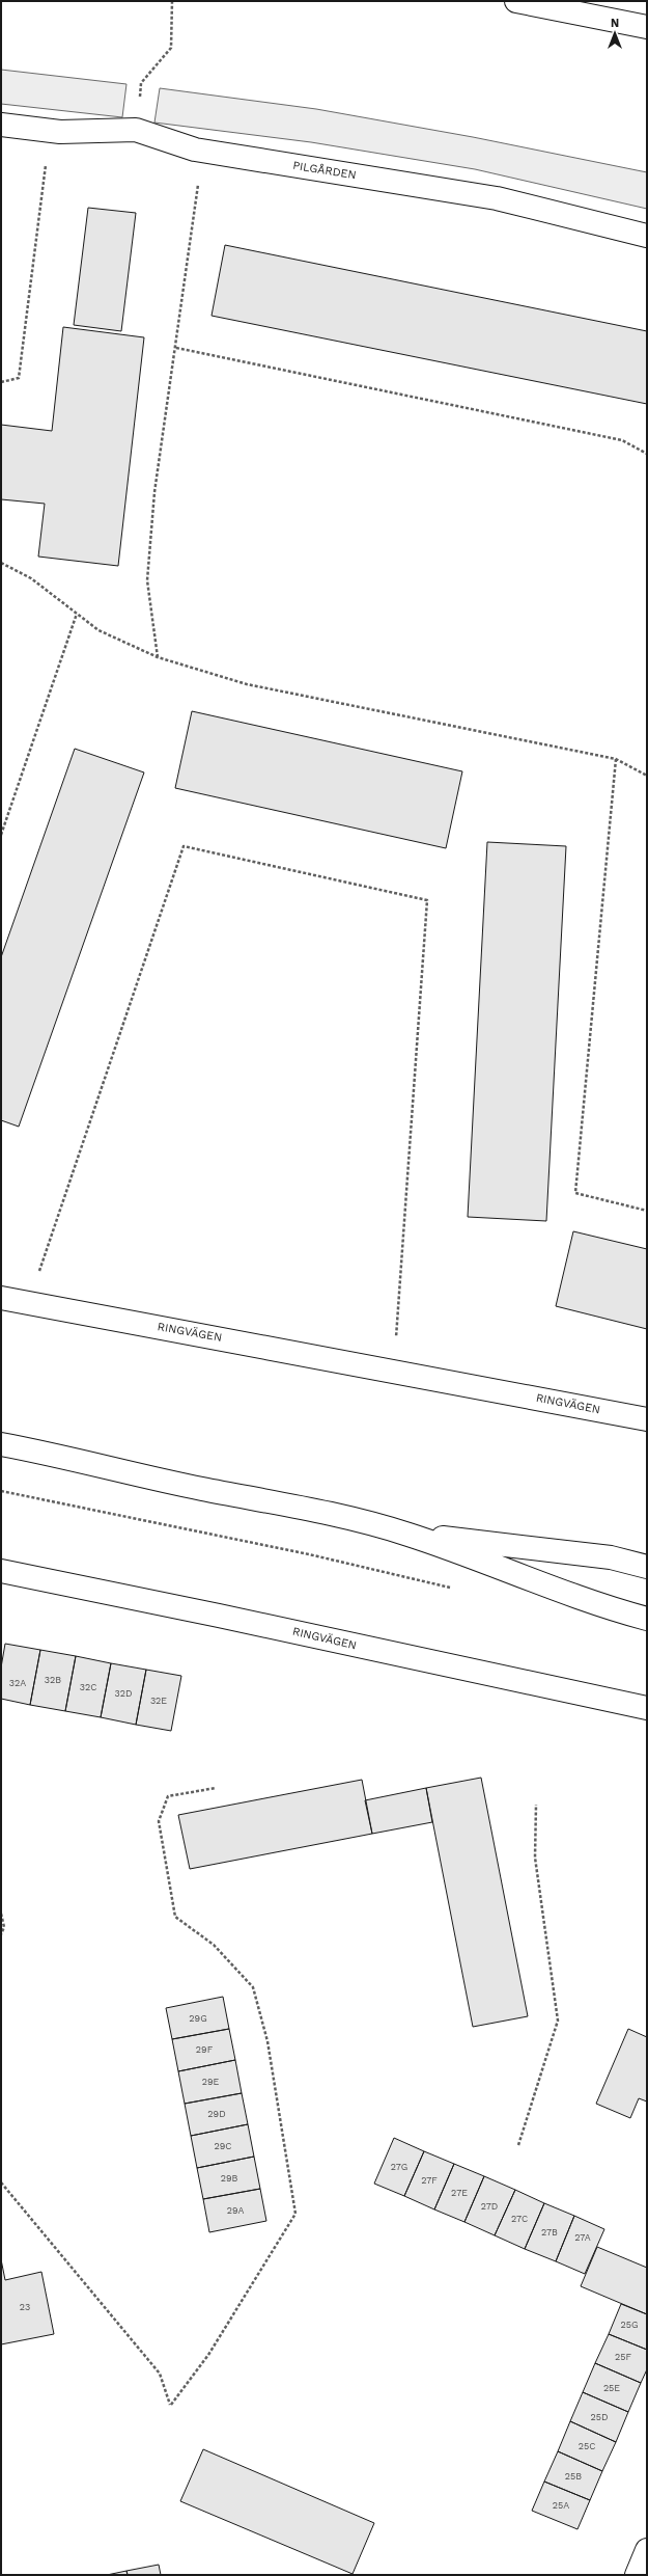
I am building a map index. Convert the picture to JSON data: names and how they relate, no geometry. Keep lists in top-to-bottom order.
{
  "streets": {
    "street": ["PILGÅRDEN", "RINGVÄGEN"]
  },
  "house_numbers": [
    "32B",
    "32A",
    "32C",
    "32D",
    "32E",
    "29G",
    "29F",
    "29E",
    "29D",
    "29C",
    "27G",
    "29B",
    "27F",
    "27E",
    "27D",
    "29A",
    "27C",
    "27B",
    "27A",
    "23",
    "25G",
    "25F",
    "25E",
    "25D",
    "25C",
    "25B",
    "25A"
  ],
  "north": "top"
}
